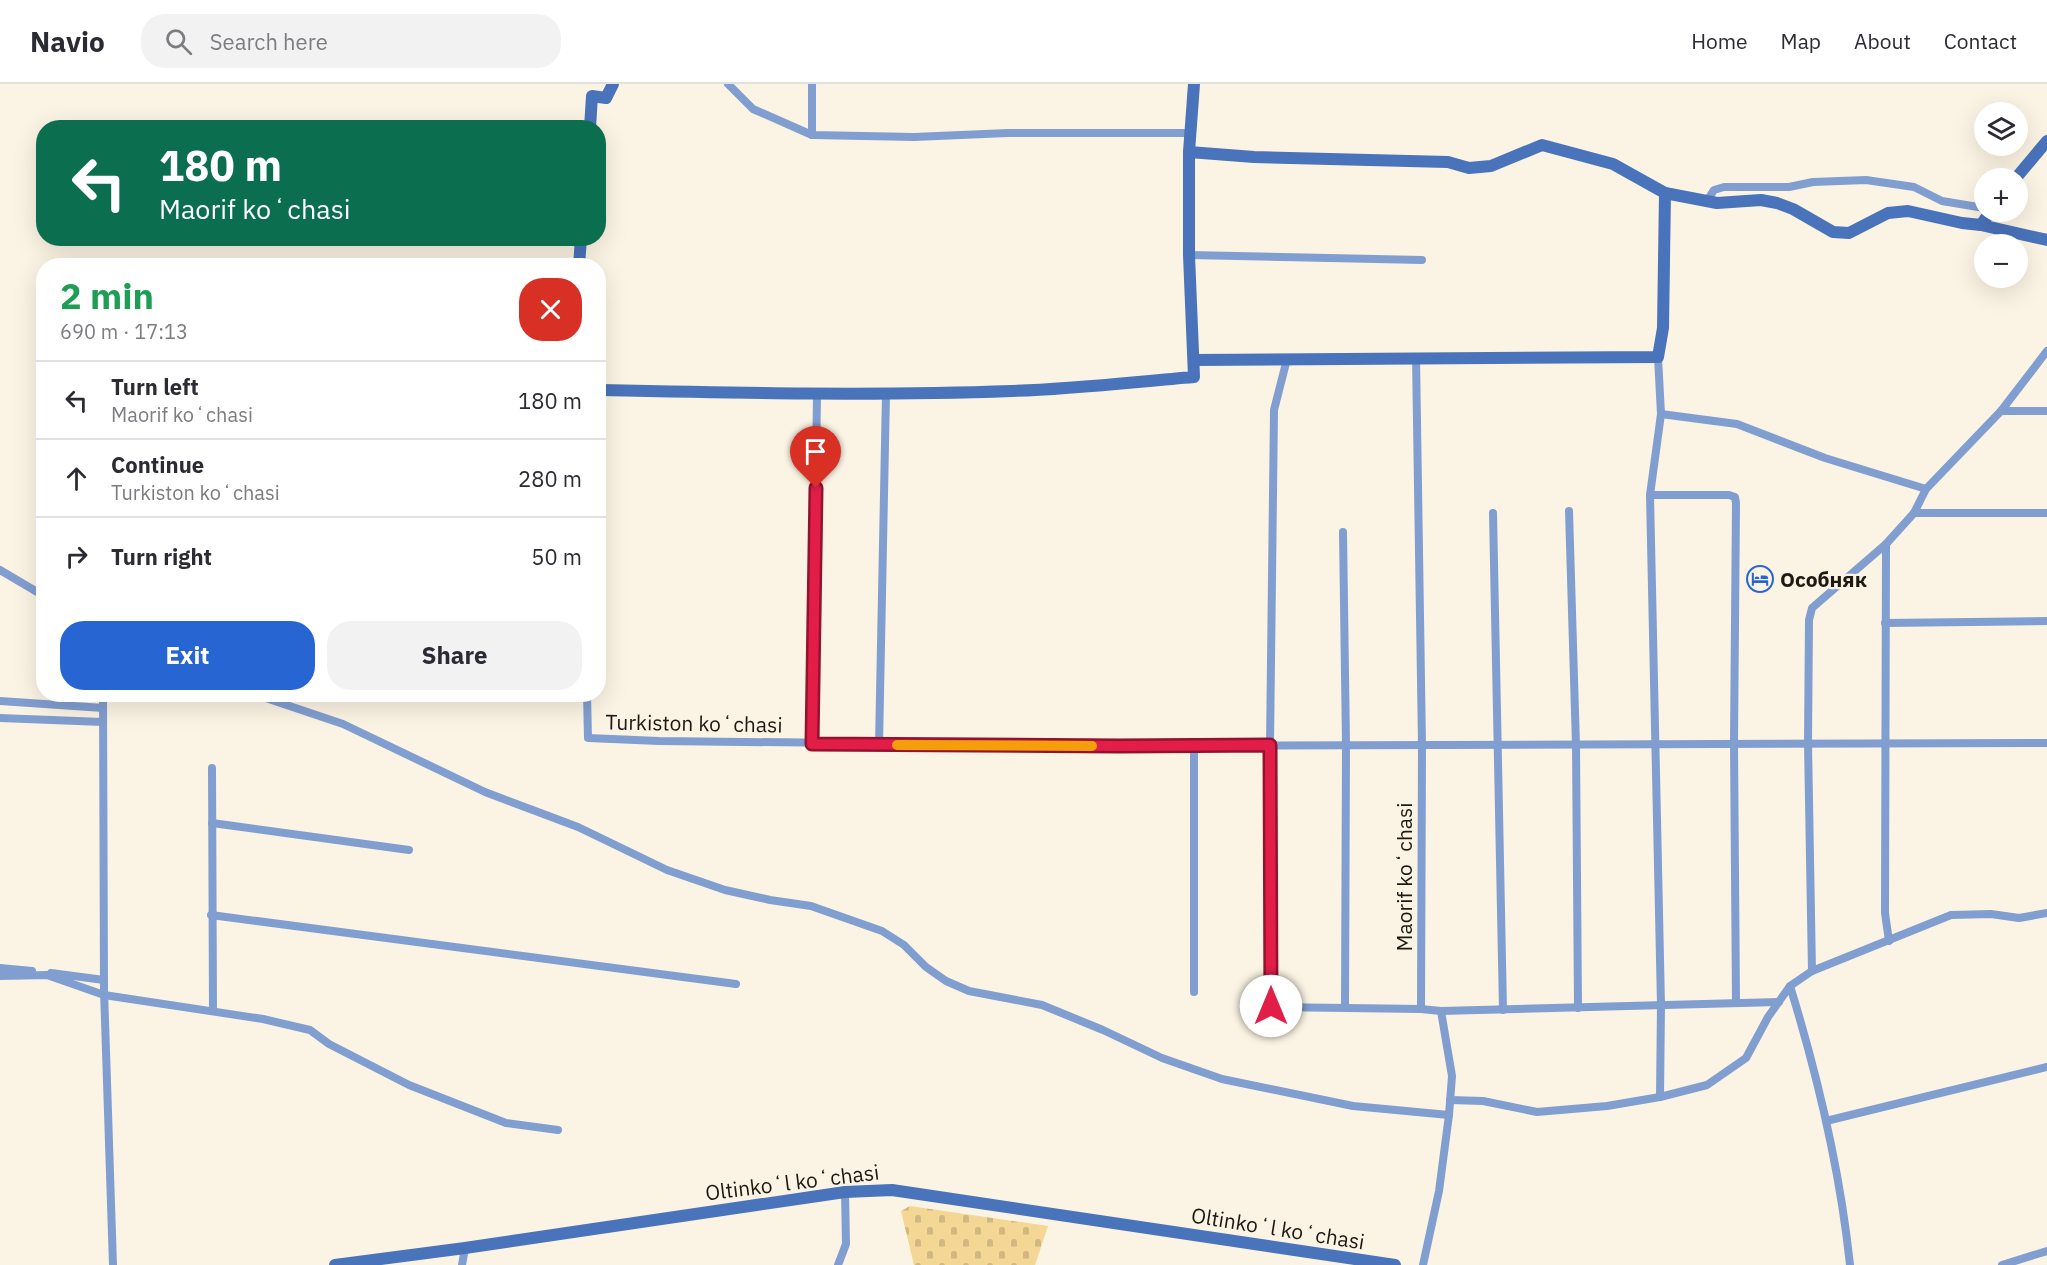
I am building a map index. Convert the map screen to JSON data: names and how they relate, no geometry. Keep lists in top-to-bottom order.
{
  "streets": {
    "street": ["Turkiston koʻchasi", "Maorif koʻchasi", "Oltinkoʻl koʻchasi"]
  },
  "places": {
    "hotel": ["Особняк"]
  },
  "page": {
    "header": "Navio",
    "search": "Search here",
    "nav": [
      "Home",
      "Map",
      "About",
      "Contact"
    ],
    "map_buttons": ["+", "−"],
    "turn": ["180 m", "Maorif koʻchasi"],
    "heading": ["2 min", "690 m · 17:13"],
    "list": [
      {
        "name": "Turn left",
        "note": "Maorif koʻchasi",
        "value": "180 m"
      },
      {
        "name": "Continue",
        "note": "Turkiston koʻchasi",
        "value": "280 m"
      },
      {
        "name": "Turn right",
        "value": "50 m"
      }
    ],
    "buttons": ["Exit", "Share"]
  }
}
